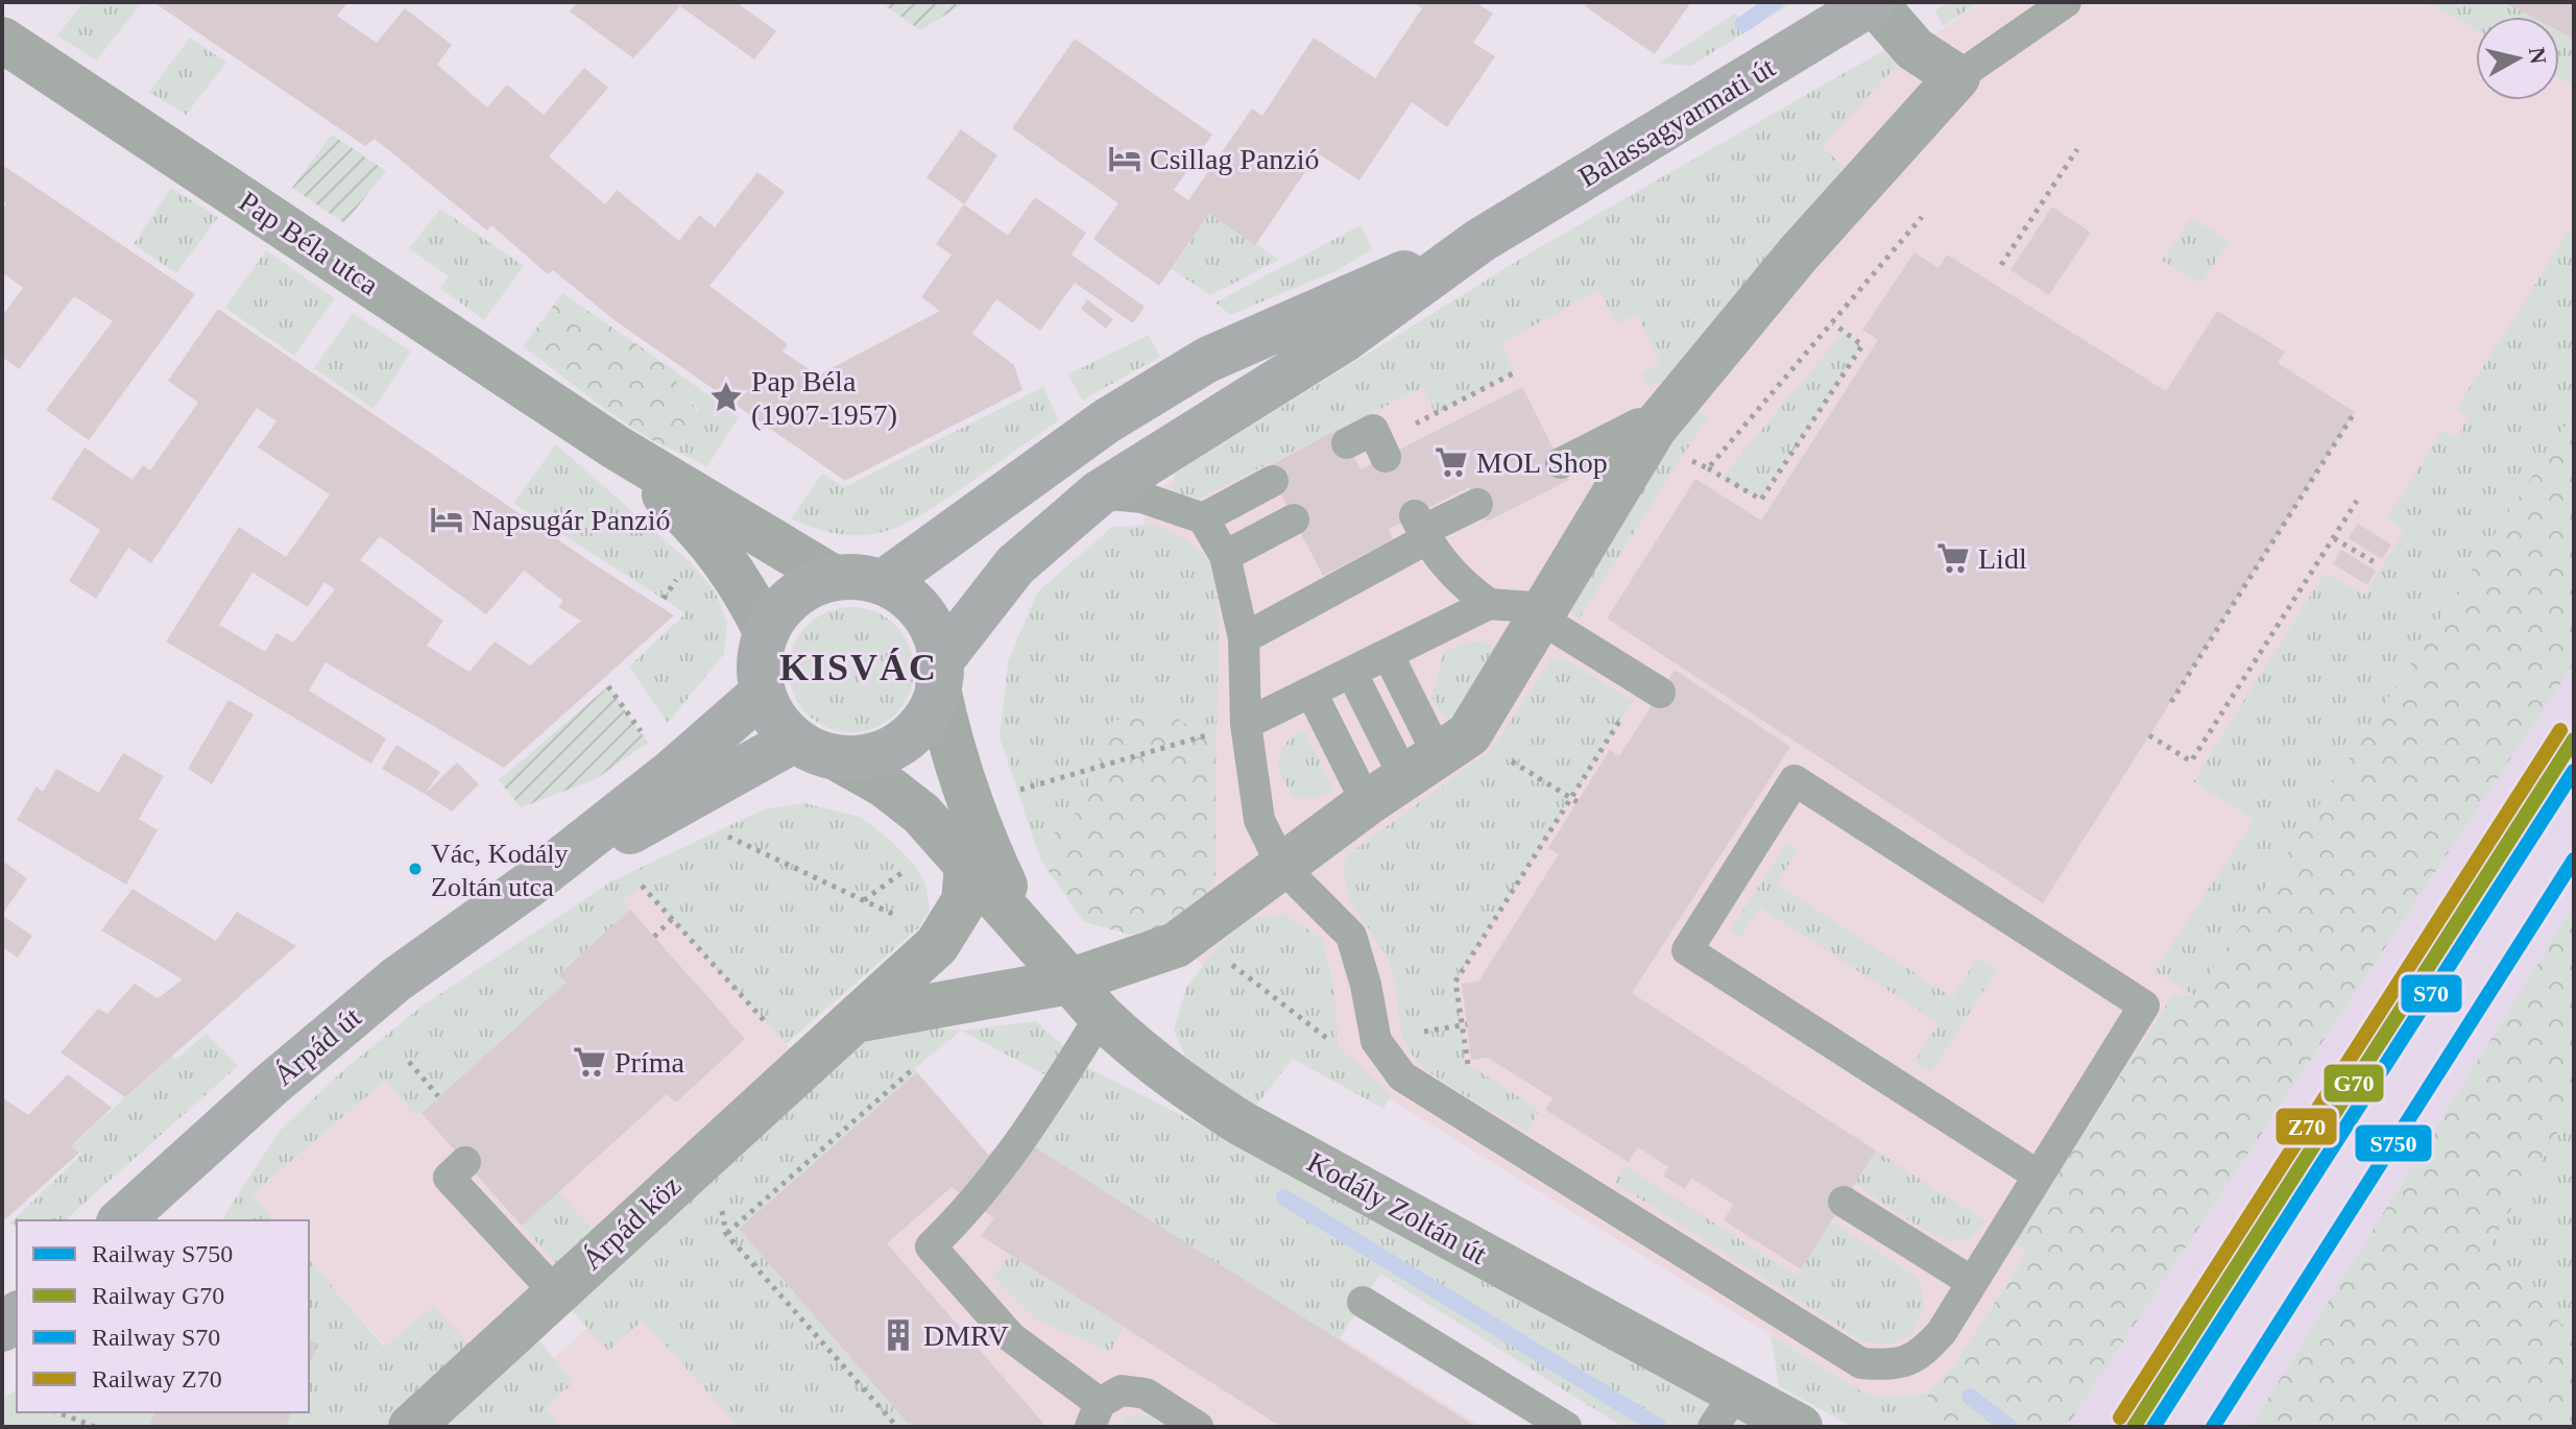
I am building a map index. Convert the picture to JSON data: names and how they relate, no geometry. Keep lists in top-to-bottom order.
{
  "streets": {
    "main road": ["Balassagyarmati út", "Árpád út"],
    "street": ["Pap Béla utca", "Kodály Zoltán út", "Árpád köz"]
  },
  "crossings": [
    ["Pap Béla utca", "Kodály Zoltán út"],
    ["Kodály Zoltán út", "Árpád köz"]
  ],
  "districts": ["KISVÁC"],
  "places": {
    "hotel": ["Csillag Panzió", "Napsugár Panzió"],
    "place": ["Pap Béla (1907-1957)"],
    "supermarket": ["MOL Shop", "Lidl", "Príma"],
    "other": ["Vác, Kodály Zoltán utca"],
    "building": ["DMRV"]
  },
  "lines": [
    "rail line Z70",
    "rail line G70",
    "rail line S70",
    "rail line S750"
  ],
  "legend": [
    "Railway S750",
    "Railway G70",
    "Railway S70",
    "Railway Z70"
  ],
  "north": "right"
}
